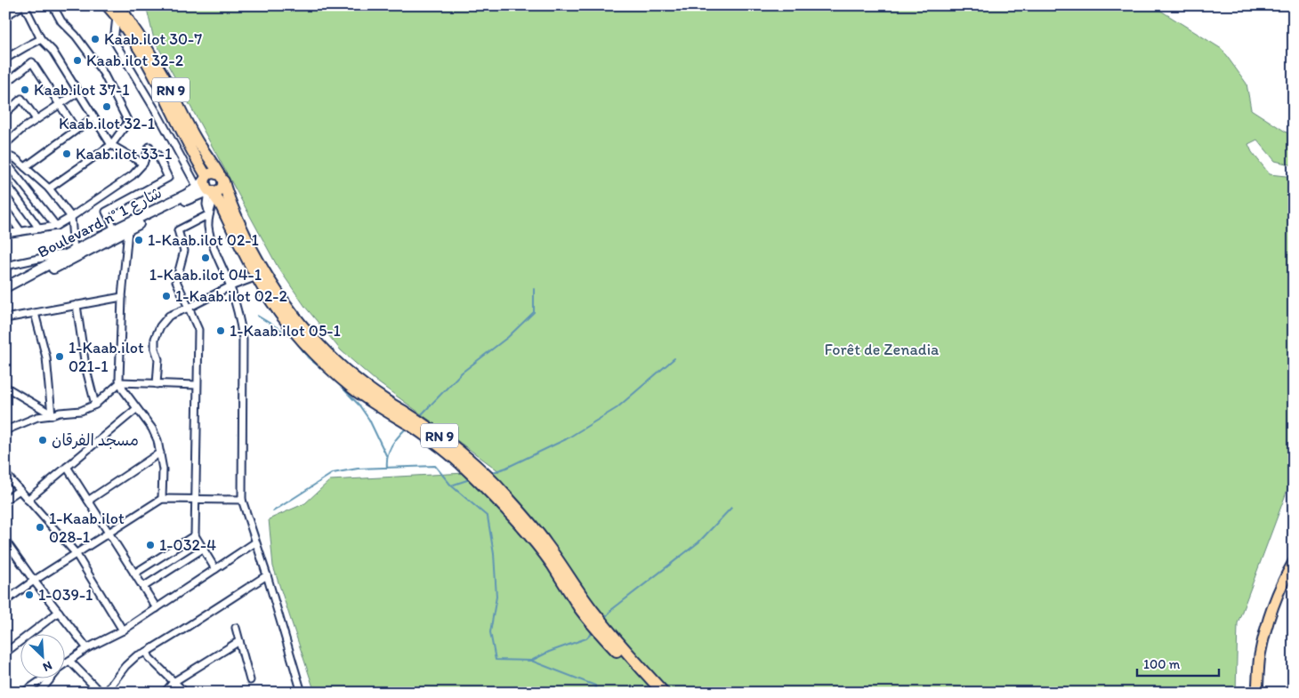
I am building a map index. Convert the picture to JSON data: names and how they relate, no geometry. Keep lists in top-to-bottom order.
{
  "streets": {
    "highway": ["RN 9"],
    "main road": ["Boulevard n° شارع 1"]
  },
  "crossings": [
    ["RN 9", "Boulevard n° شارع 1"]
  ],
  "parks": ["Forêt de Zenadia"],
  "places": [
    "Kaab.ilot 30-7",
    "Kaab.ilot 32-2",
    "Kaab.ilot 37-1",
    "Kaab.ilot 32-1",
    "Kaab.ilot 33-1",
    "1-Kaab.ilot 02-1",
    "1-Kaab.ilot 04-1",
    "1-Kaab.ilot 02-2",
    "1-Kaab.ilot 05-1",
    "1-Kaab.ilot 021-1",
    "مسجد الفرقان",
    "1-Kaab.ilot 028-1",
    "1-032-4",
    "1-039-1"
  ],
  "scale_bar": "100 m",
  "north": "bottom right"
}
